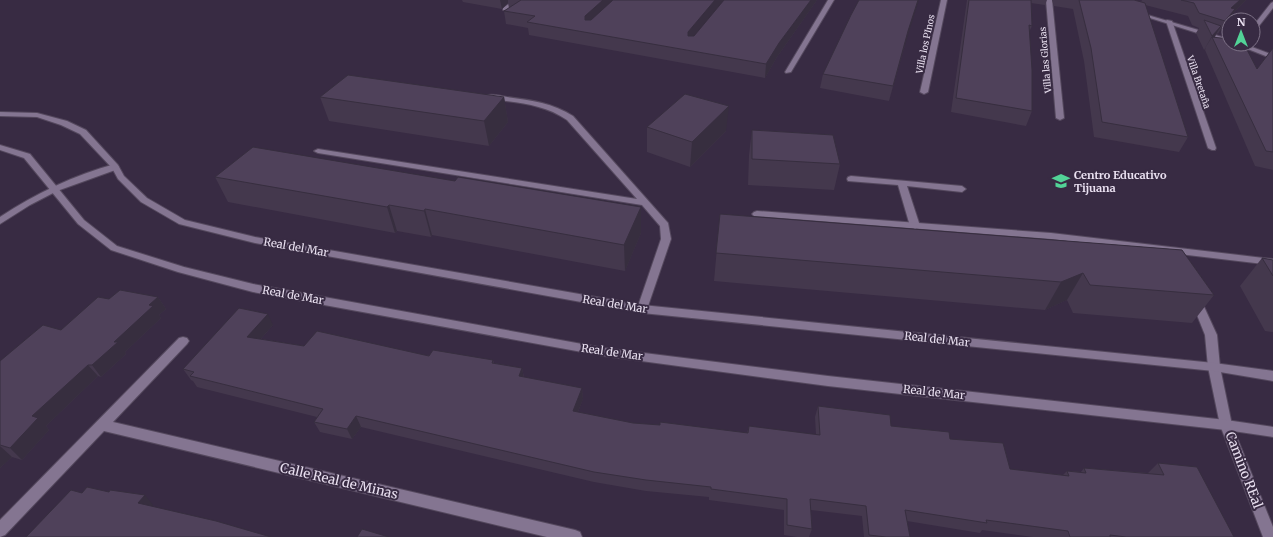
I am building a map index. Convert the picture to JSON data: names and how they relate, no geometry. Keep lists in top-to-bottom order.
{
  "streets": {
    "street": [
      "Villa los PInos",
      "Villa las Glorias",
      "Villa Bretaña",
      "Real del Mar",
      "Real de Mar",
      "Camino REal",
      "Calle Real de Minas"
    ]
  },
  "crossings": [
    ["Real del Mar", "Camino REal"],
    ["Real de Mar", "Camino REal"]
  ],
  "places": {
    "school or university": ["Centro Educativo Tijuana"]
  },
  "north": "top"
}
